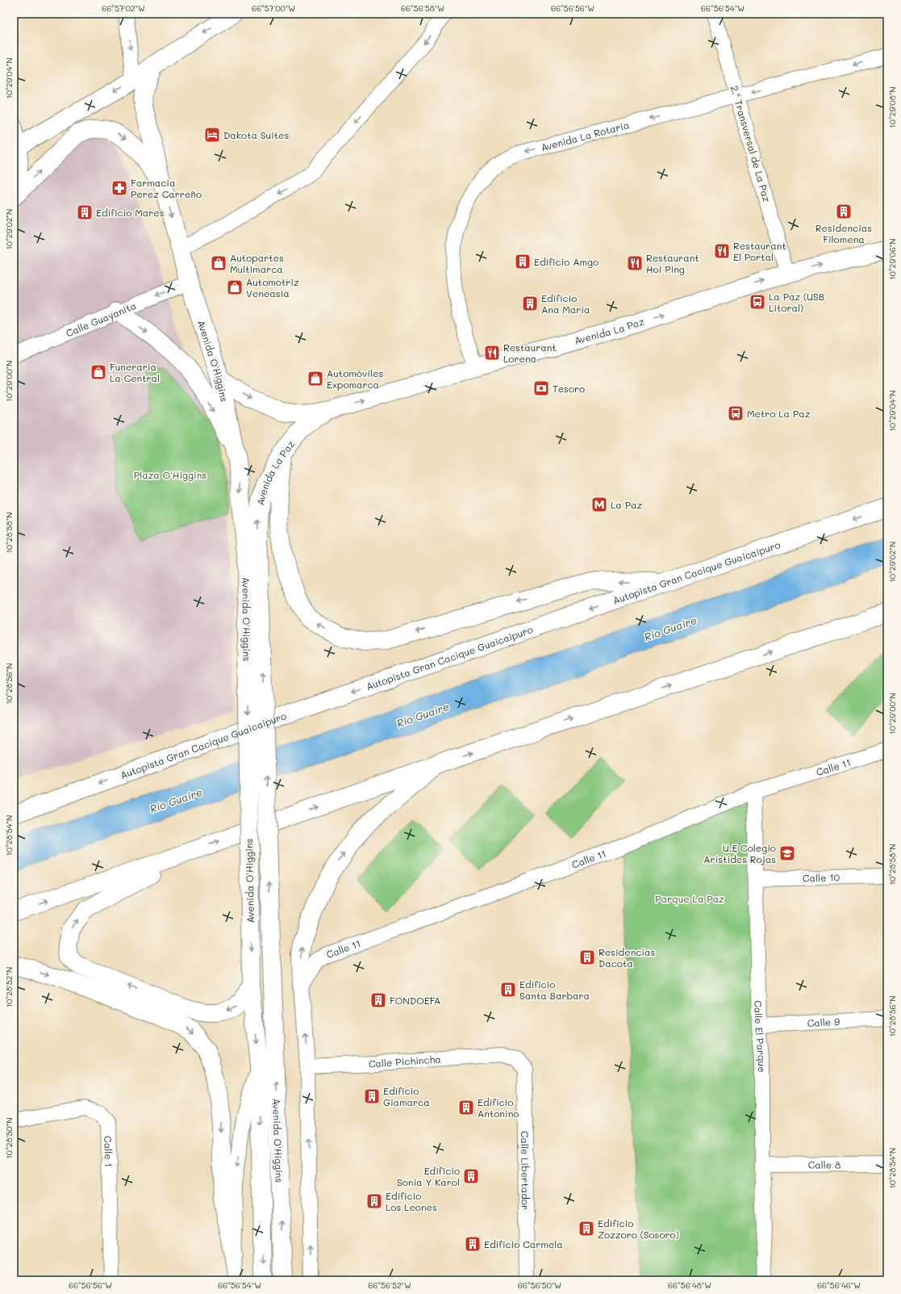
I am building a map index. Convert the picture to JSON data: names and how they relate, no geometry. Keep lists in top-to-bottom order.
{
  "streets": {
    "main road": ["Avenida La Paz", "Avenida O'Higgins", "Autopista Gran Cacique Guaicaipuro"],
    "street": [
      "Avenida La Rotaria",
      "2.ª Transversal de La Paz",
      "Calle Guayanita",
      "Calle 11",
      "Calle 10",
      "Calle 9",
      "Calle El Parque",
      "Calle Pichincha",
      "Calle 1",
      "Calle 8",
      "Calle Libertador"
    ]
  },
  "crossings": [
    ["Avenida La Rotaria", "2.ª Transversal de La Paz"],
    ["Avenida La Rotaria", "Avenida La Paz"],
    ["2.ª Transversal de La Paz", "Avenida La Paz"],
    ["Calle Guayanita", "Avenida O'Higgins"],
    ["Avenida La Paz", "Avenida O'Higgins"],
    ["Calle 11", "Calle El Parque"],
    ["Calle 10", "Calle El Parque"],
    ["Calle 9", "Calle El Parque"],
    ["Calle El Parque", "Calle 8"],
    ["Calle Pichincha", "Calle Libertador"]
  ],
  "one_way": ["Avenida La Rotaria", "Calle Guayanita", "Avenida La Paz"],
  "water": ["Río Guaire"],
  "parks": ["Plaza O'Higgins", "Parque La Paz"],
  "places": {
    "hotel": ["Dakota Suites"],
    "pharmacy": ["Farmacia Perez Carreño"],
    "building": [
      "Residencias Filomena",
      "Edificio Mares",
      "Edificio Amgo",
      "Edificio Ana María",
      "Residencias Dacota",
      "Edificio Santa Barbara",
      "FONDOEFA",
      "Edificio Giamarca",
      "Edificio Antonino",
      "Edificio Sonia Y Karol",
      "Edificio Los Leones",
      "Edificio Zozzoro (Sosoro)",
      "Edificio Carmela"
    ],
    "restaurant": ["Restaurant El Portal", "Restaurant Hoi Ping", "Restaurant Lorena"],
    "shop": [
      "Autopartes Multimarca",
      "Automotriz Veneasia",
      "Funeraria La Central",
      "Automóviles Expomarca"
    ],
    "bus stop": ["La Paz (USB Litoral)", "Metro La Paz"],
    "bank": ["Tesoro"],
    "metro station": ["La Paz"],
    "school or university": ["U.E Colegio Arístides Rojas"]
  },
  "coordinates": [
    "66°57'02\"W",
    "66°57'00\"W",
    "66°56'58\"W",
    "66°56'56\"W",
    "66°56'54\"W",
    "10°29'04\"N",
    "10°29'08\"N",
    "10°29'02\"N",
    "10°29'06\"N",
    "10°29'00\"N",
    "10°28'58\"N",
    "10°28'56\"N",
    "10°28'54\"N",
    "10°28'52\"N",
    "10°28'50\"N",
    "66°56'52\"W",
    "66°56'50\"W",
    "66°56'48\"W",
    "66°56'46\"W"
  ]
}
